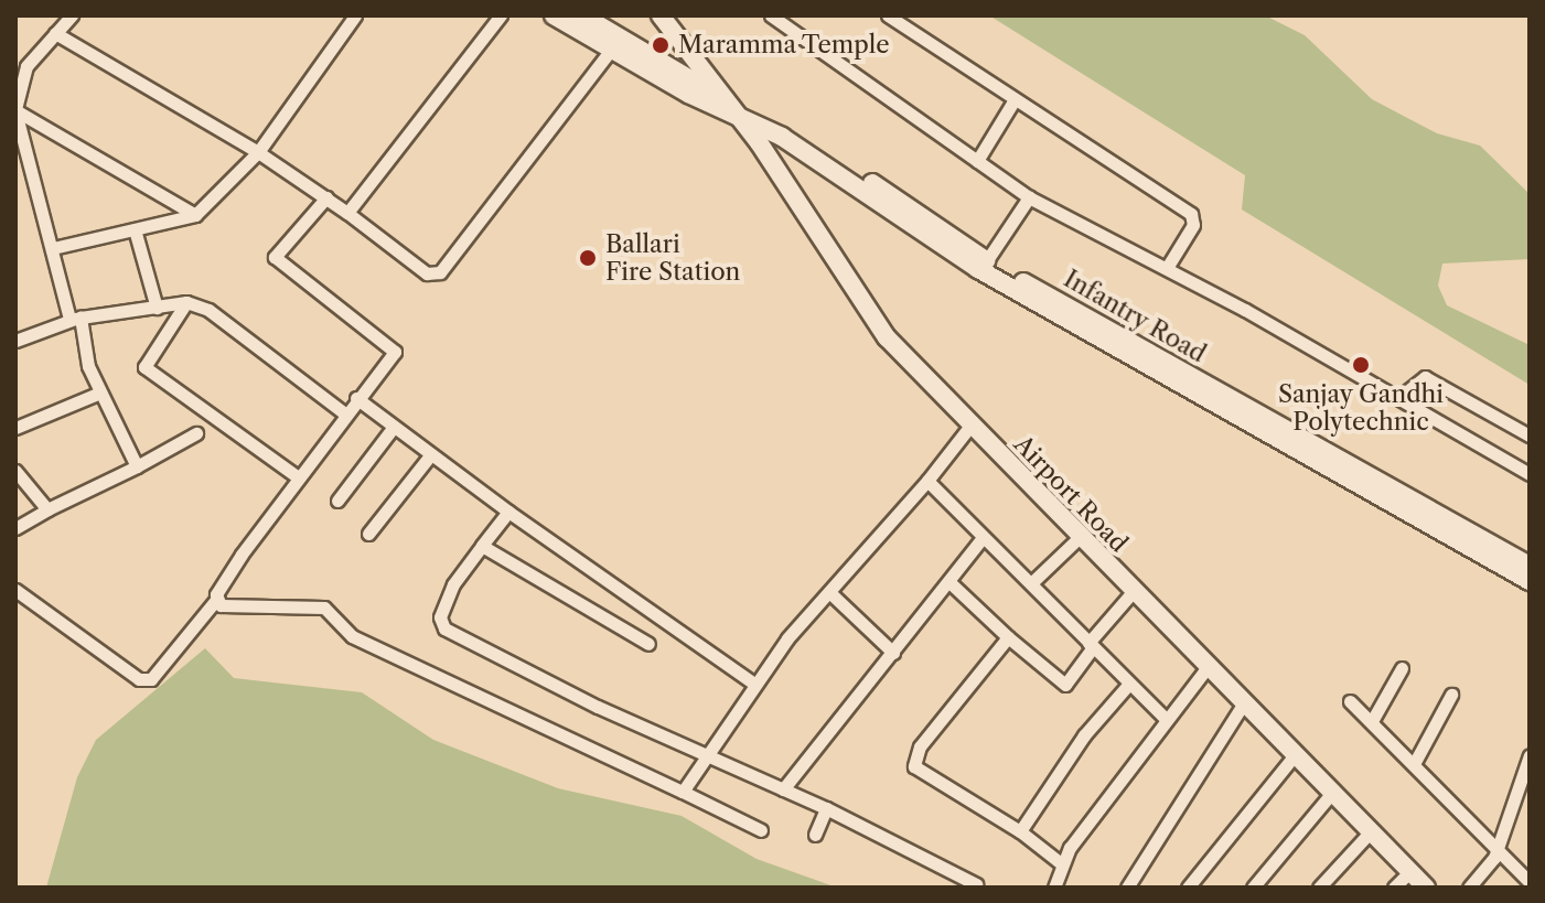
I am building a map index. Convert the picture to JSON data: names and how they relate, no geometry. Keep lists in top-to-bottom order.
{
  "streets": {
    "street": ["Infantry Road", "Airport Road"]
  },
  "crossings": [
    ["Infantry Road", "Airport Road"]
  ],
  "places": ["Maramma Temple", "Ballari Fire Station", "Sanjay Gandhi Polytechnic"]
}
